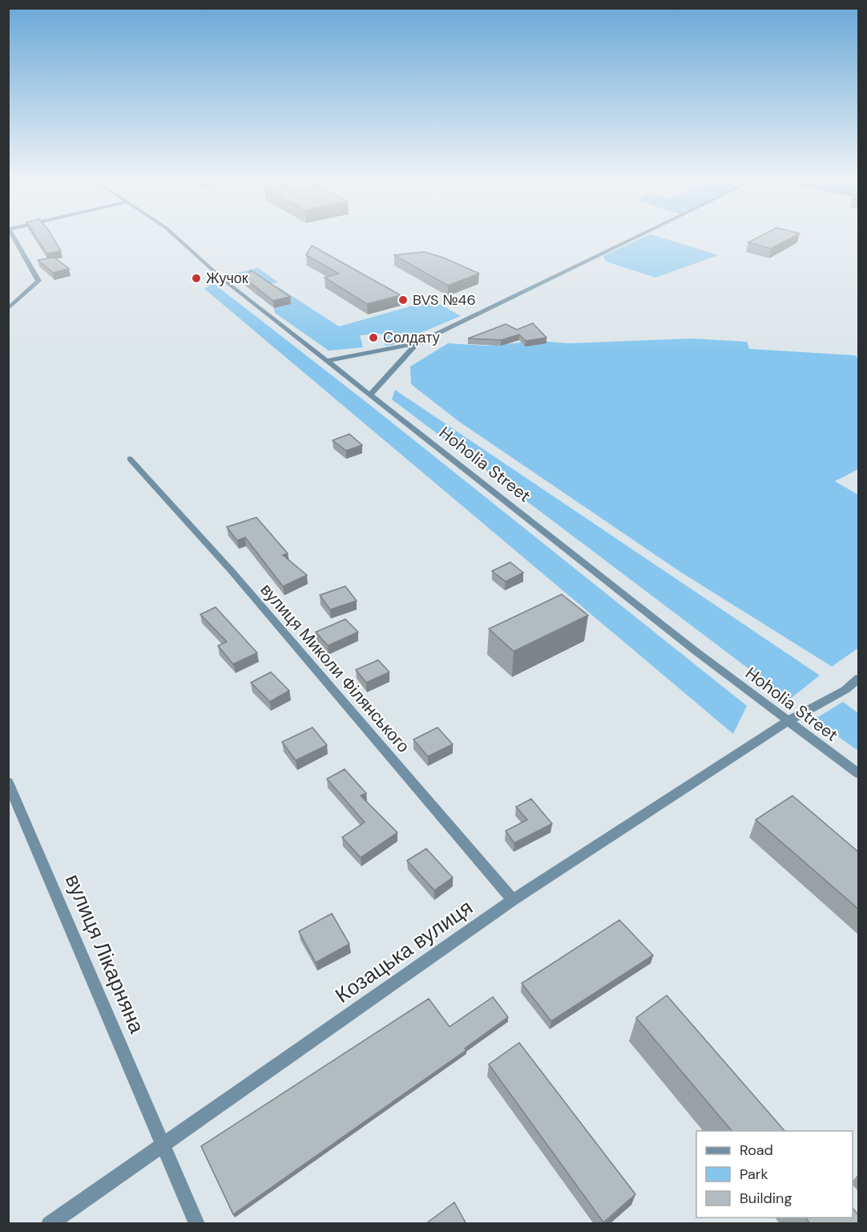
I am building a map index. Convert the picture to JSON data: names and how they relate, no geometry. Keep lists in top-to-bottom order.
{
  "streets": {
    "street": [
      "Hoholia Street",
      "вулиця Миколи Філянського",
      "Козацька вулиця",
      "вулиця Лікарняна"
    ]
  },
  "crossings": [
    ["Hoholia Street", "Козацька вулиця"],
    ["вулиця Миколи Філянського", "Козацька вулиця"],
    ["Козацька вулиця", "вулиця Лікарняна"]
  ],
  "places": ["Жучок", "BVS №46", "Солдату"],
  "legend": ["Road", "Park", "Building"]
}
